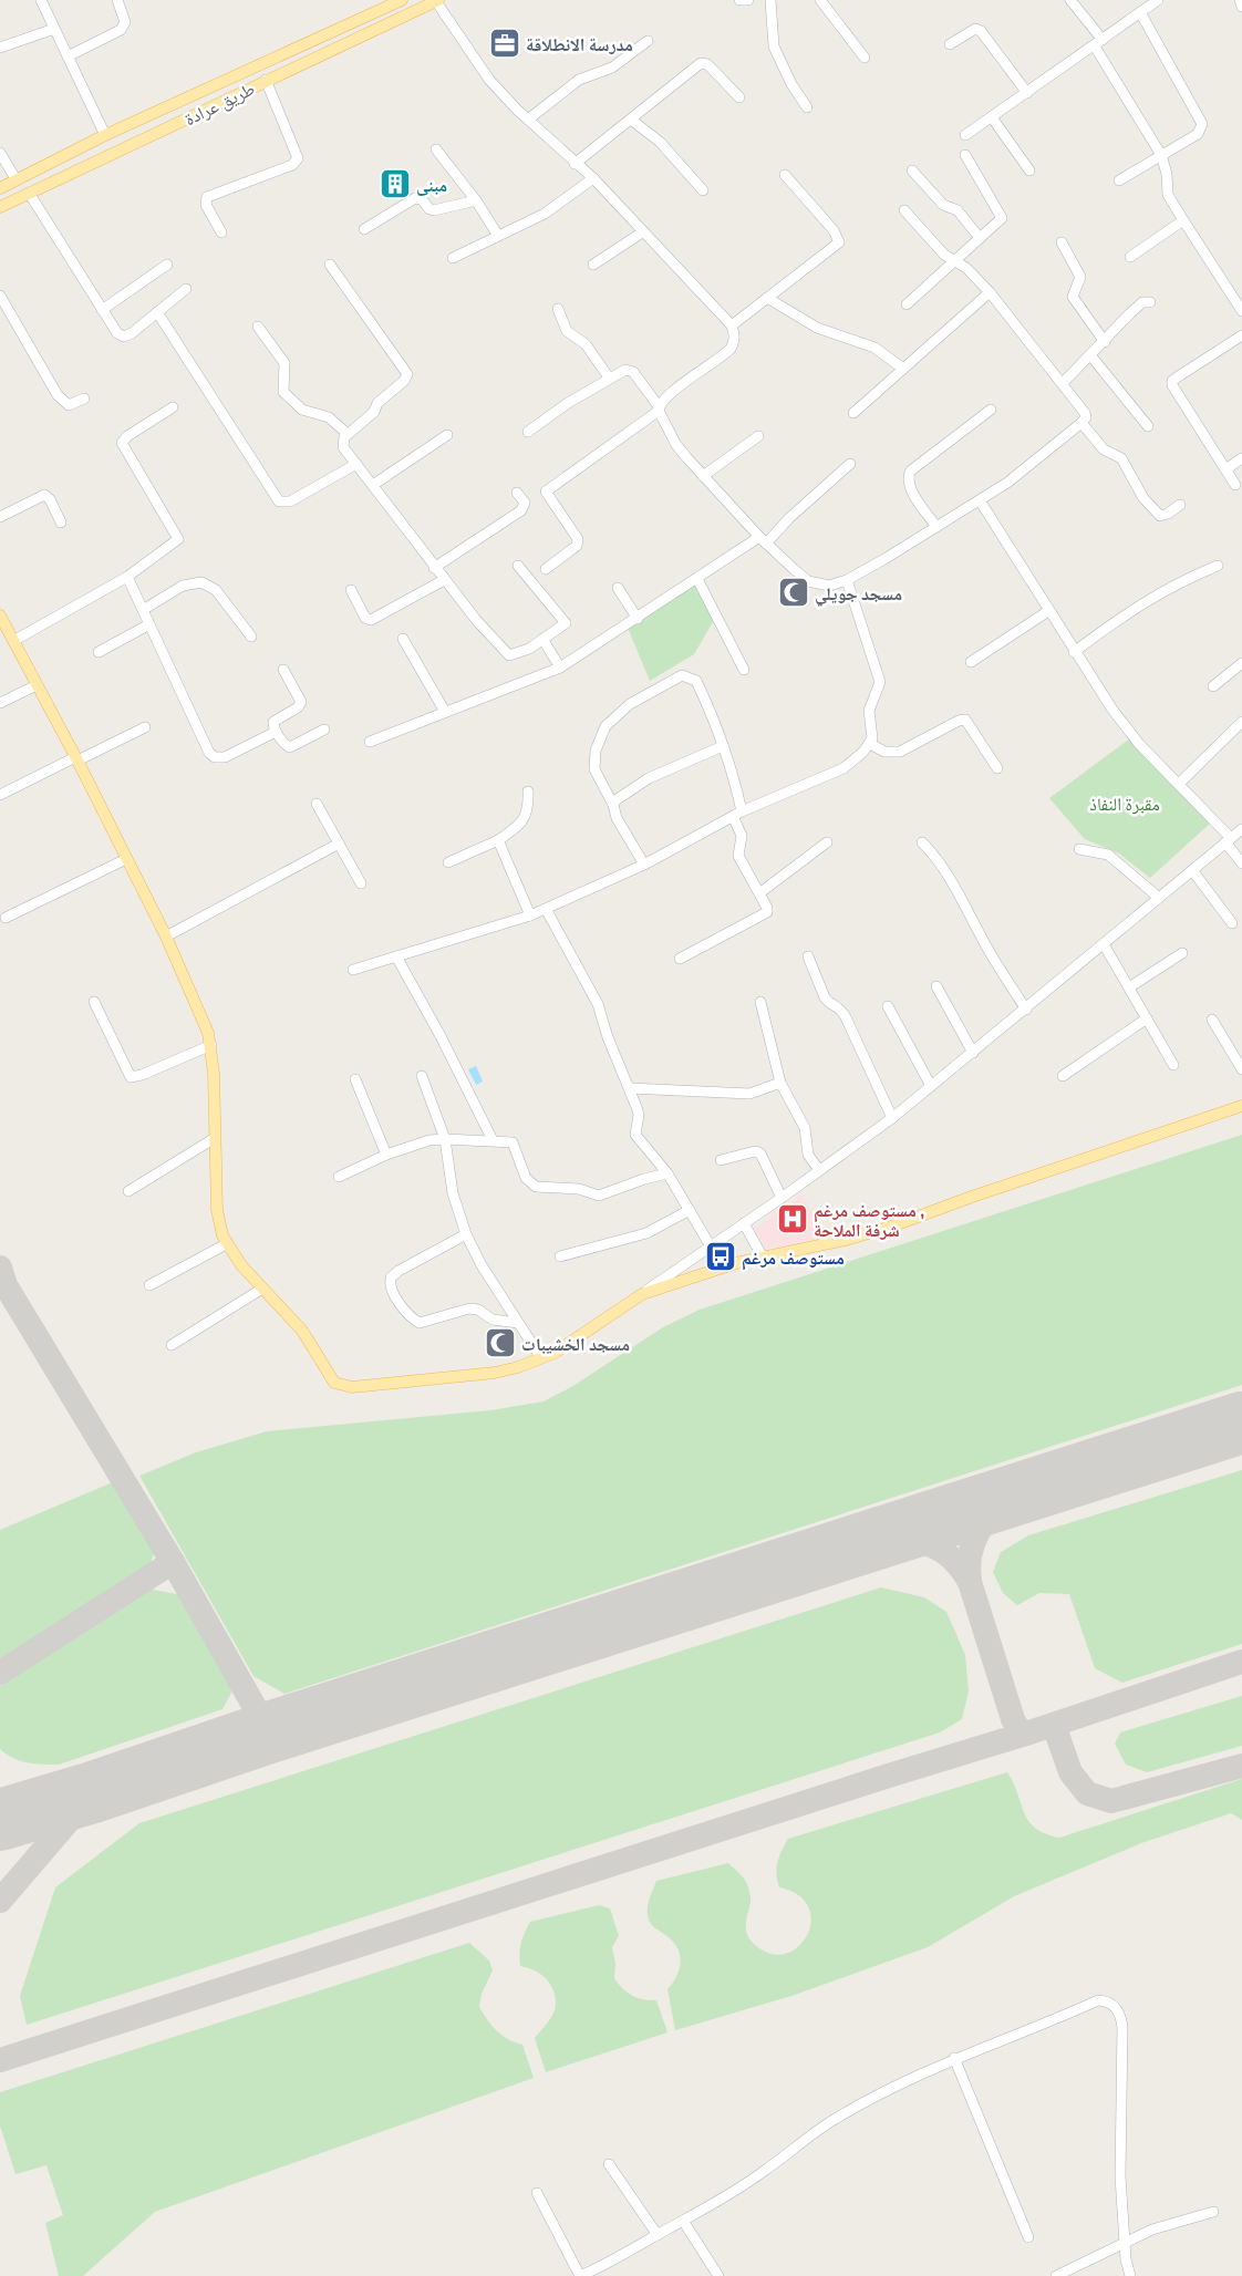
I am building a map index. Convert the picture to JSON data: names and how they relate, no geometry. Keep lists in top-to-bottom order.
{
  "streets": {
    "main road": ["طريق عرادة"]
  },
  "parks": ["مقبرة النفاذ"],
  "places": {
    "office": ["مدرسة الانطلاقة"],
    "building": ["مبنى"],
    "mosque": ["مسجد جويلي", "مسجد الخشيبات"],
    "hospital": ["مستوصف مرغم , شرفة الملاحة"],
    "bus stop": ["مستوصف مرغم"]
  }
}
